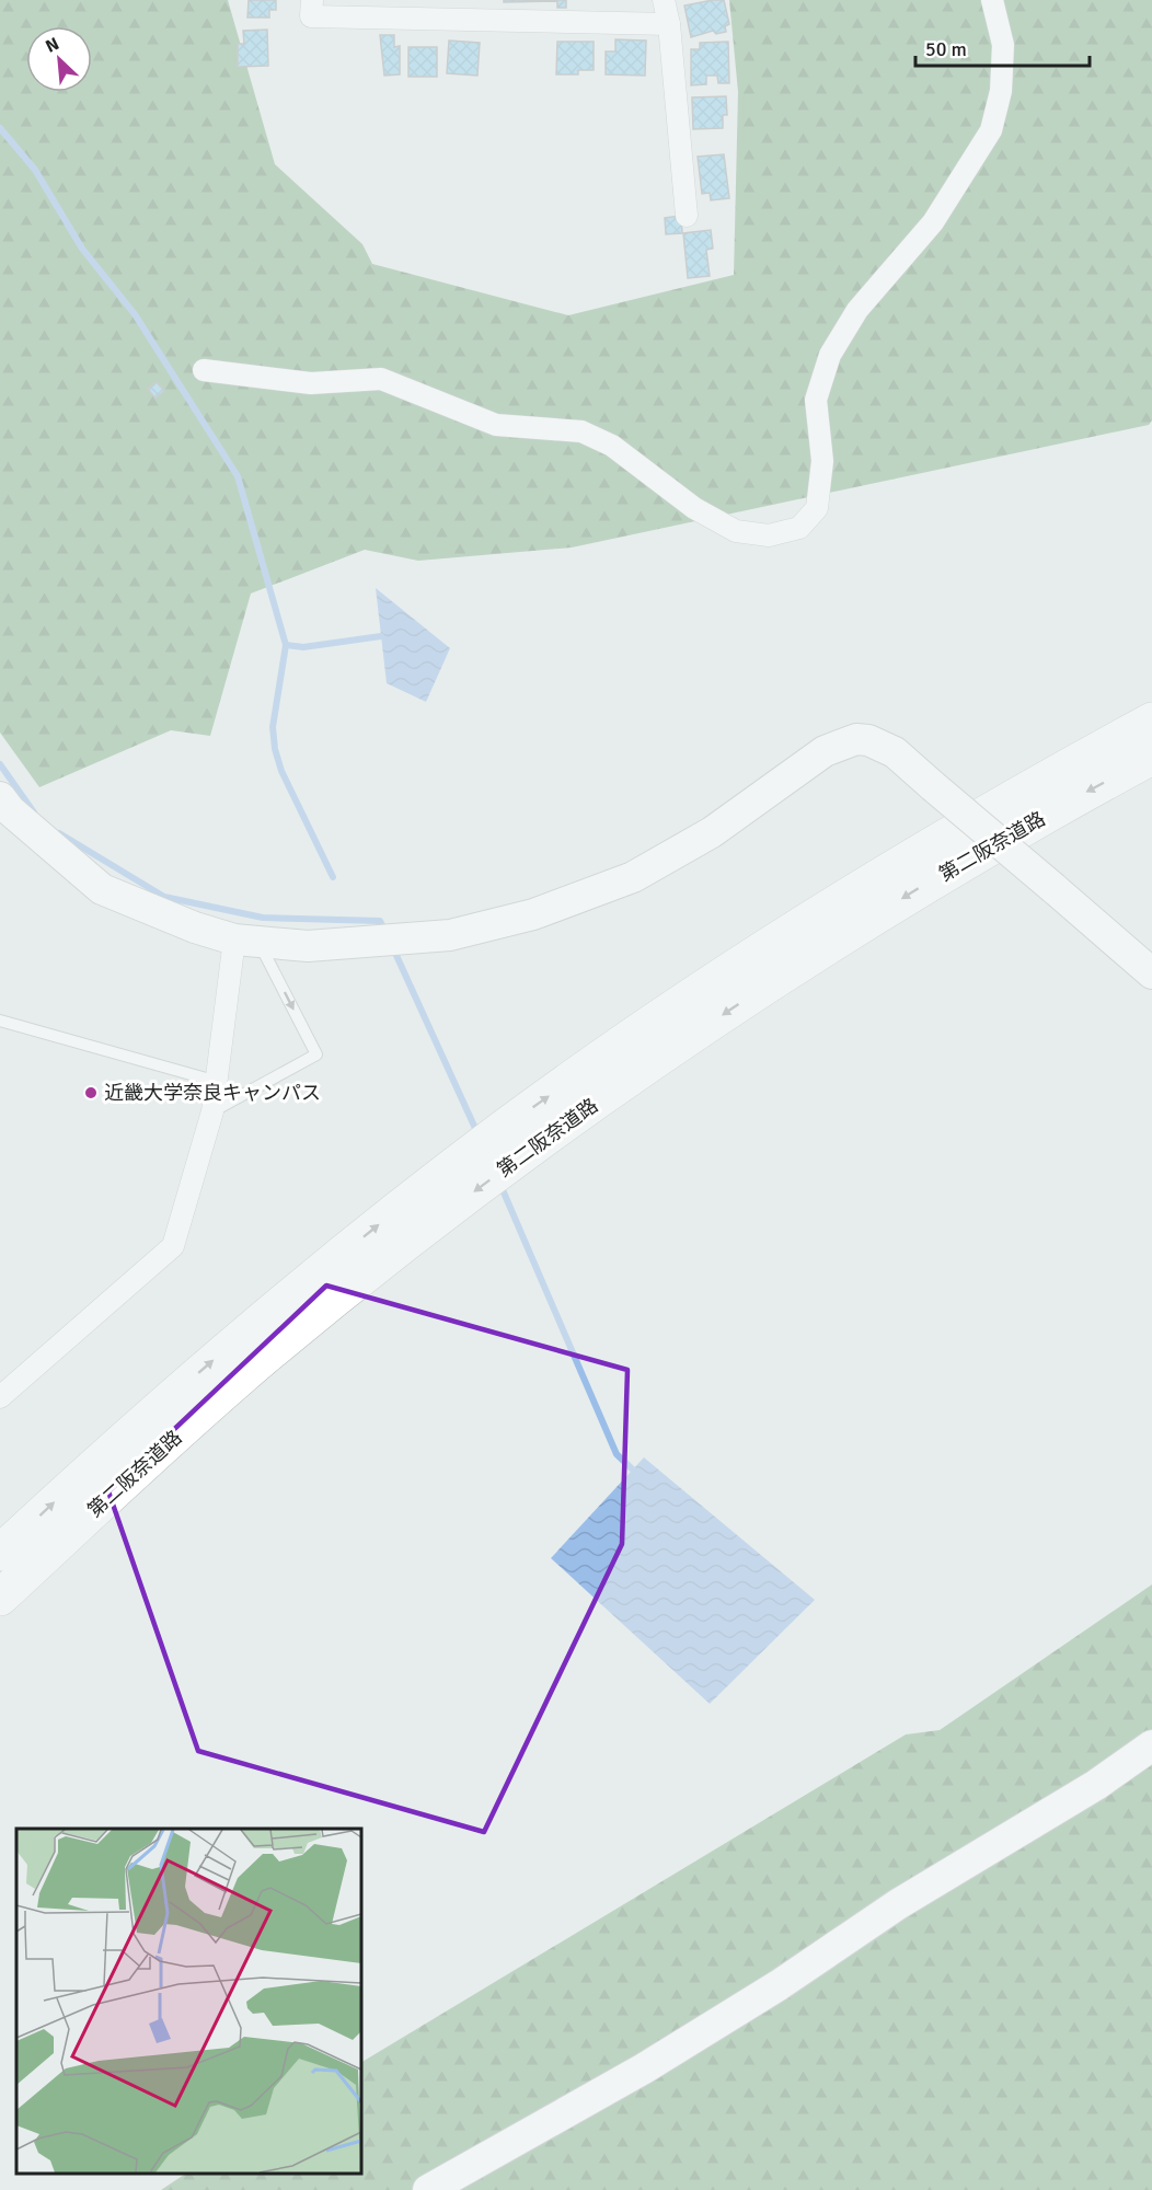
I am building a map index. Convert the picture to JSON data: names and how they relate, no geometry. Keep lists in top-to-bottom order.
{
  "streets": {
    "highway": ["第二阪奈道路"]
  },
  "places": ["近畿大学奈良キャンパス"],
  "scale_bar": "50 m",
  "north": "top left"
}
